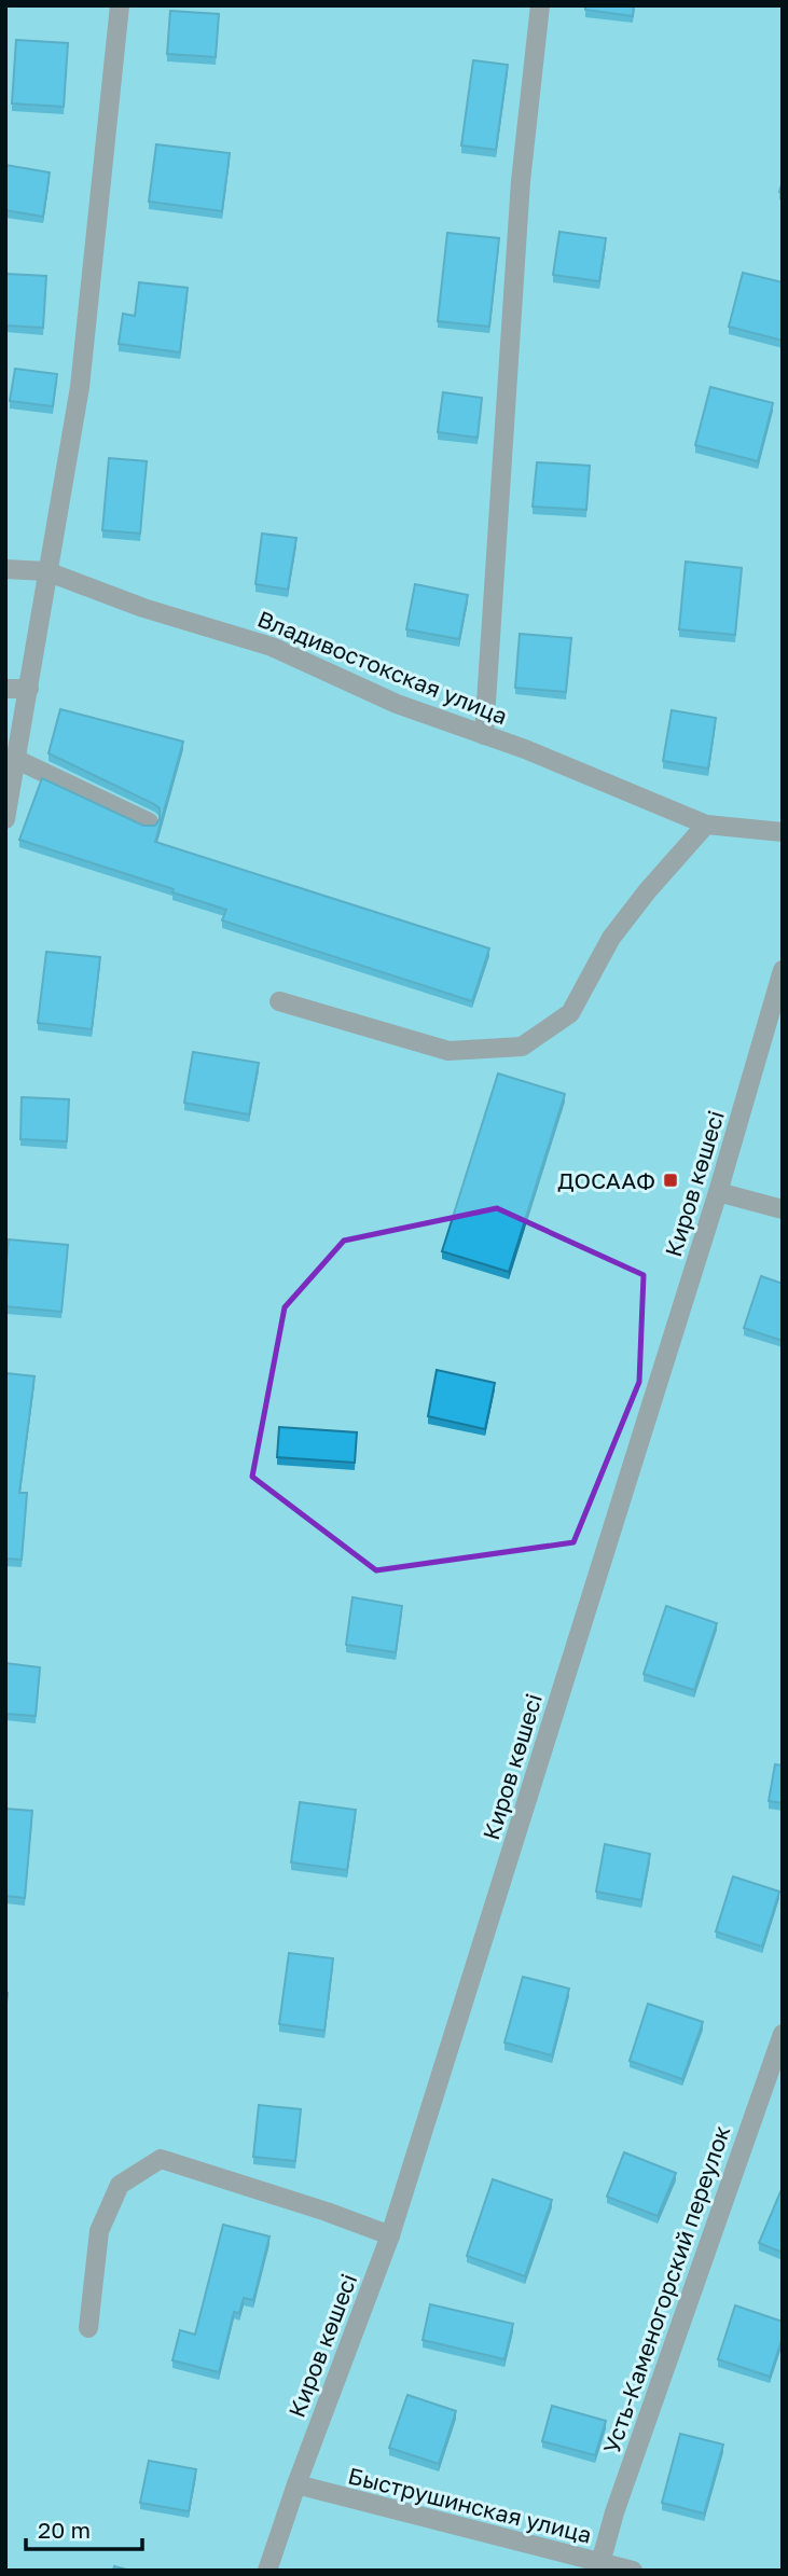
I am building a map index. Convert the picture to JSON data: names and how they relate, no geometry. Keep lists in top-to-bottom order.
{
  "streets": {
    "street": [
      "Владивостокская улица",
      "Киров көшесі",
      "Усть-Каменогорский переулок",
      "Быструшинская улица"
    ]
  },
  "crossings": [
    ["Киров көшесі", "Быструшинская улица"],
    ["Усть-Каменогорский переулок", "Быструшинская улица"]
  ],
  "places": {
    "transit": ["ДОСААФ"]
  },
  "scale_bar": "20 m"
}
